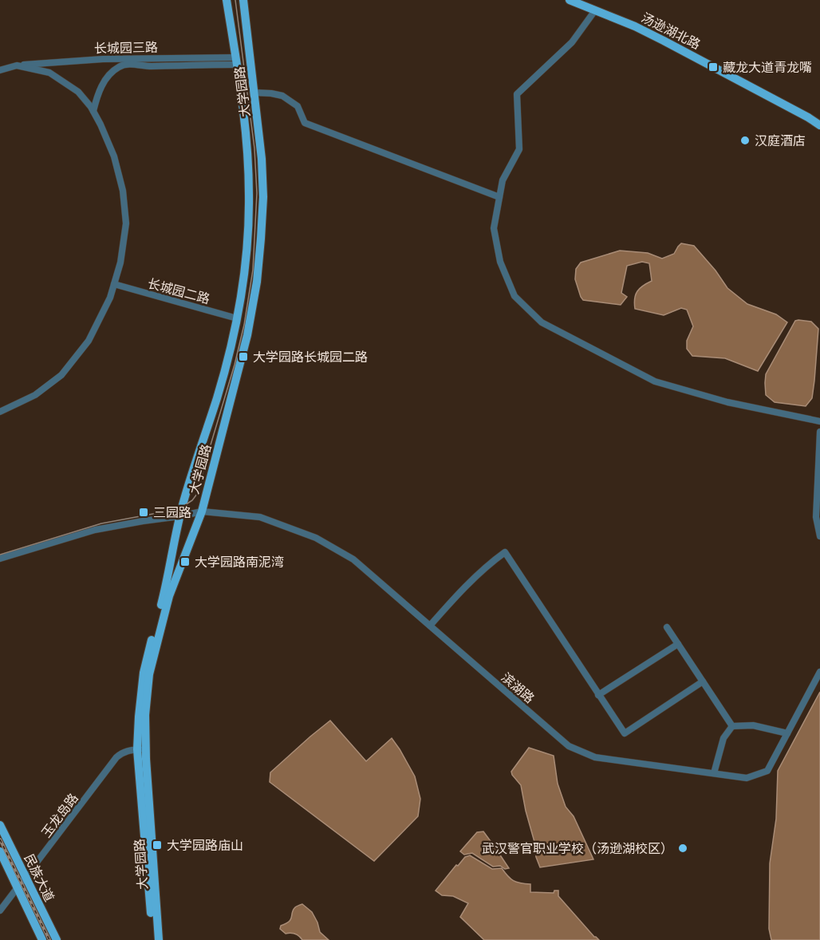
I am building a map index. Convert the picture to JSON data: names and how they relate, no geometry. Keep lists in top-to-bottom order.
{
  "streets": {
    "main road": ["汤逊湖北路", "大学园路", "民族大道"],
    "street": [
      "长城园三路",
      "长城园二路",
      "滨湖路",
      "玉龙岛路"
    ]
  },
  "crossings": [
    ["长城园三路", "大学园路"],
    ["大学园路", "长城园二路"],
    ["大学园路", "滨湖路"],
    ["大学园路", "玉龙岛路"],
    ["玉龙岛路", "民族大道"]
  ],
  "places": {
    "transit": [
      "藏龙大道青龙嘴",
      "大学园路长城园二路",
      "三园路",
      "大学园路南泥湾",
      "大学园路庙山"
    ],
    "other": ["汉庭酒店", "武汉警官职业学校（汤逊湖校区）"]
  }
}
